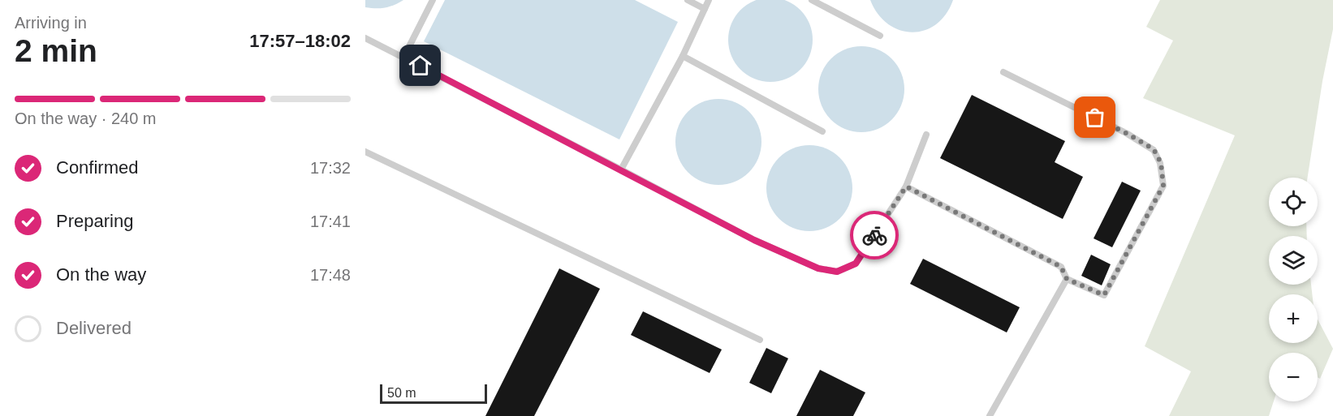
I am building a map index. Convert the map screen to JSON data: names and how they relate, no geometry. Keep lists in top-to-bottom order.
{
  "scale_bar": "50 m",
  "page": {
    "heading": ["2 min", "Arriving in", "17:57–18:02"],
    "bar": "On the way · 240 m",
    "list": [
      ["Confirmed", "17:32"],
      ["Preparing", "17:41"],
      ["On the way", "17:48"],
      "Delivered"
    ],
    "map_buttons": ["+", "−"],
    "scale": "50 m"
  }
}
